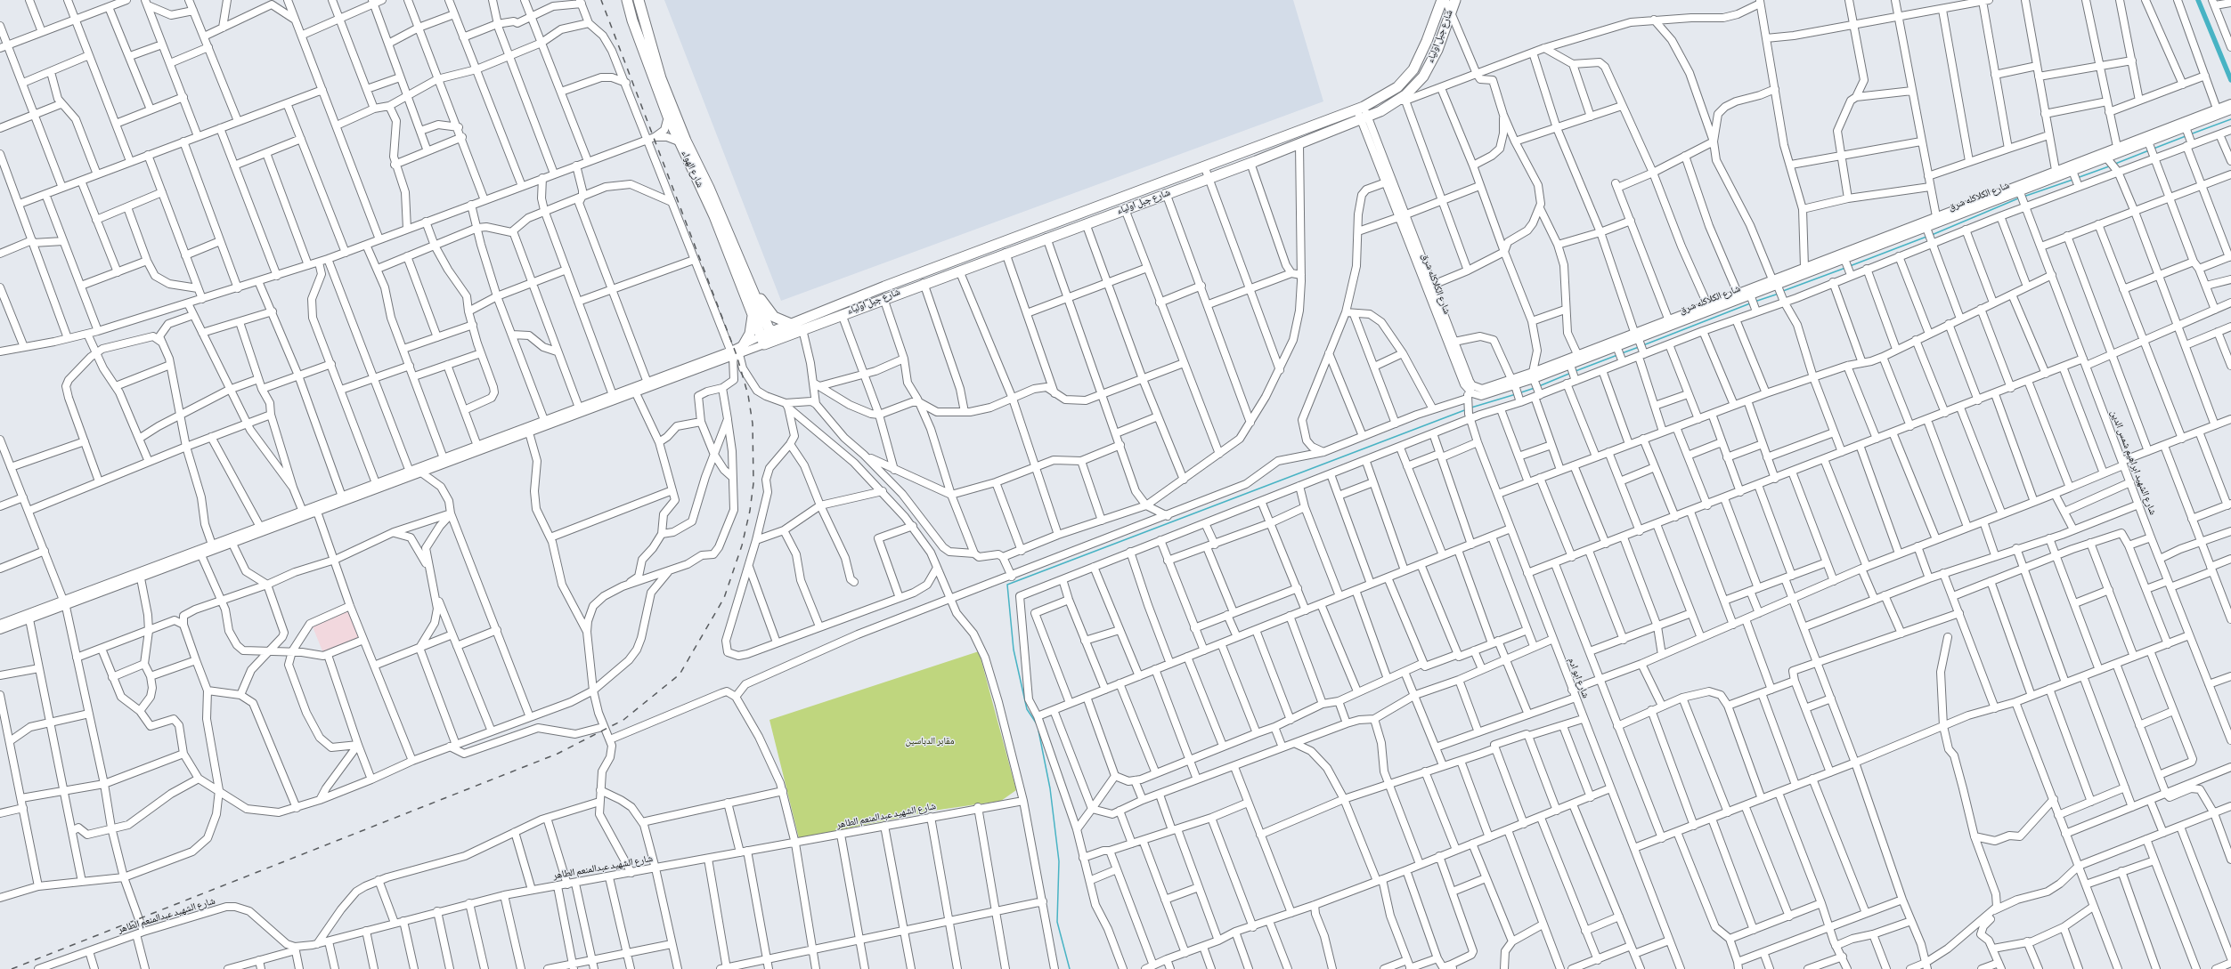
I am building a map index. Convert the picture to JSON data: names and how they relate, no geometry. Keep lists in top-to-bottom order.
{
  "streets": {
    "highway": ["شارع جبل اولياء", "شارع الهواء"],
    "street": [
      "شارع الكلاكله شرق",
      "شارع الشهيد ابراهيم شمس الدين",
      "شارع ابو ادم",
      "شارع الشهيد عبدالمنعم الطاهر"
    ]
  },
  "crossings": [
    ["شارع جبل اولياء", "شارع الهواء"],
    ["شارع جبل اولياء", "شارع الكلاكله شرق"],
    ["شارع الكلاكله شرق", "شارع الشهيد ابراهيم شمس الدين"],
    ["شارع الكلاكله شرق", "شارع ابو ادم"]
  ],
  "parks": ["مقابر الدباسين"]
}
